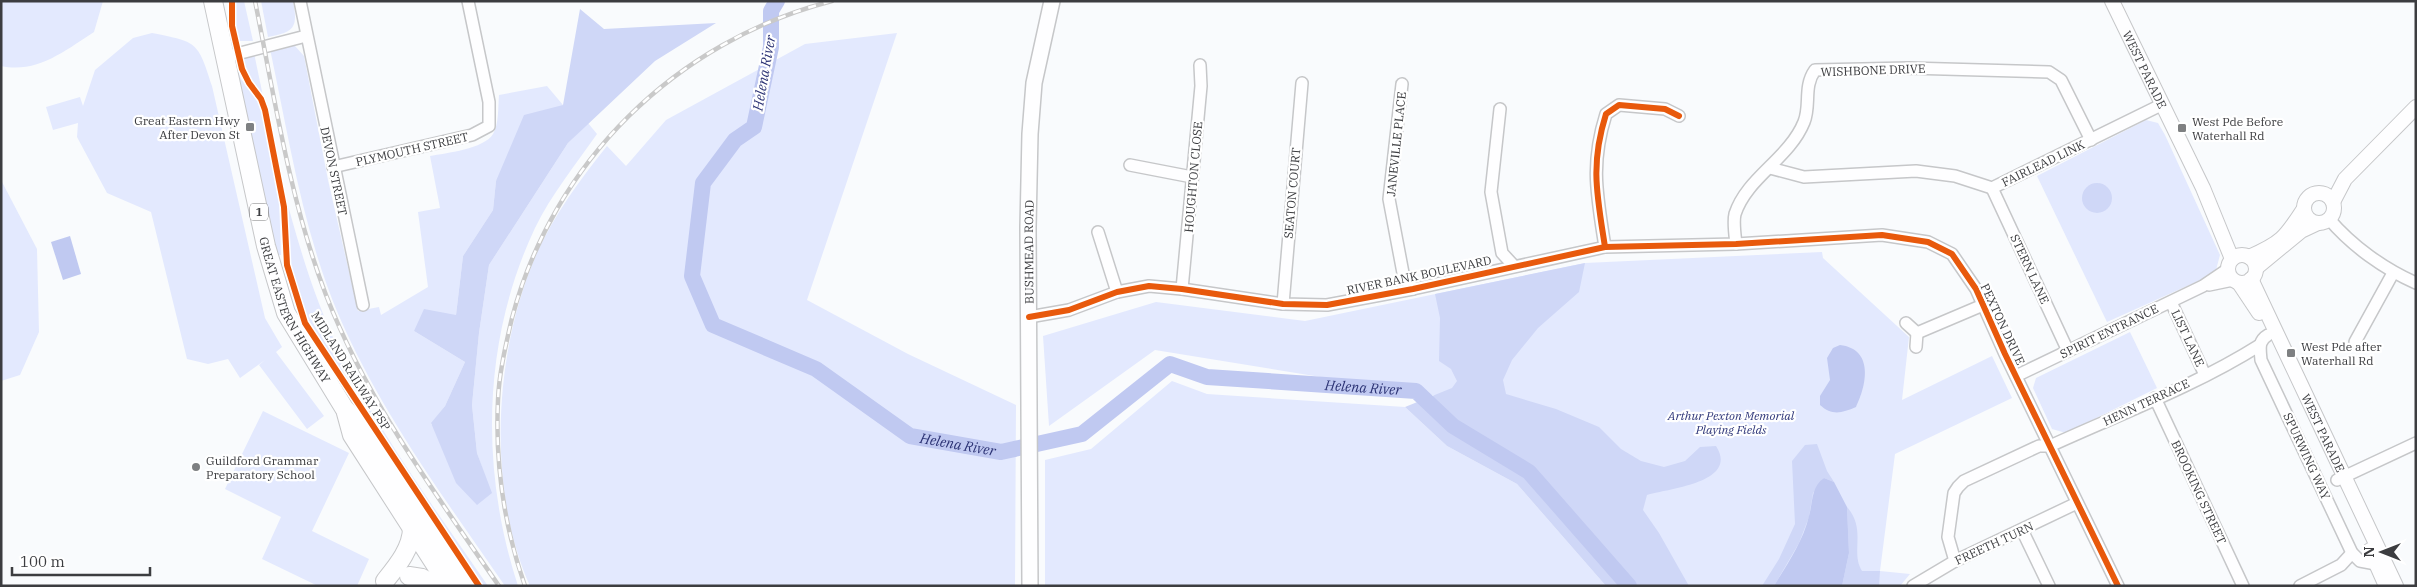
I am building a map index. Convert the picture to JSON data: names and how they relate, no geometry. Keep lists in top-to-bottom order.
{
  "streets": {
    "highway": ["1", "GREAT EASTERN HIGHWAY"],
    "main road": ["BUSHMEAD ROAD"],
    "street": [
      "WEST PARADE",
      "WISHBONE DRIVE",
      "JANEVILLE PLACE",
      "PLYMOUTH STREET",
      "FAIRLEAD LINK",
      "DEVON STREET",
      "HOUGHTON CLOSE",
      "SEATON COURT",
      "STERN LANE",
      "RIVER BANK BOULEVARD",
      "PEXTON DRIVE",
      "SPIRIT ENTRANCE",
      "LIST LANE",
      "HENN TERRACE",
      "SPURWING WAY",
      "BROOKING STREET",
      "FREETH TURN"
    ],
    "cycle path": ["MIDLAND RAILWAY PSP"]
  },
  "crossings": [
    ["WEST PARADE", "FAIRLEAD LINK"],
    ["WEST PARADE", "SPIRIT ENTRANCE"],
    ["WEST PARADE", "HENN TERRACE"],
    ["WEST PARADE", "SPURWING WAY"],
    ["WISHBONE DRIVE", "FAIRLEAD LINK"],
    ["WISHBONE DRIVE", "PEXTON DRIVE"],
    ["JANEVILLE PLACE", "RIVER BANK BOULEVARD"],
    ["PLYMOUTH STREET", "DEVON STREET"],
    ["FAIRLEAD LINK", "STERN LANE"],
    ["HOUGHTON CLOSE", "RIVER BANK BOULEVARD"],
    ["SEATON COURT", "RIVER BANK BOULEVARD"],
    ["BUSHMEAD ROAD", "RIVER BANK BOULEVARD"],
    ["STERN LANE", "SPIRIT ENTRANCE"],
    ["RIVER BANK BOULEVARD", "PEXTON DRIVE"],
    ["PEXTON DRIVE", "SPIRIT ENTRANCE"],
    ["PEXTON DRIVE", "HENN TERRACE"],
    ["PEXTON DRIVE", "FREETH TURN"],
    ["SPIRIT ENTRANCE", "LIST LANE"],
    ["LIST LANE", "HENN TERRACE"],
    ["HENN TERRACE", "SPURWING WAY"],
    ["HENN TERRACE", "BROOKING STREET"],
    ["HENN TERRACE", "FREETH TURN"]
  ],
  "water": ["Helena River"],
  "parks": ["Arthur Pexton Memorial Playing Fields"],
  "places": {
    "transit": ["Great Eastern Hwy After Devon St", "West Pde Before Waterhall Rd", "West Pde after Waterhall Rd"],
    "other": ["Guildford Grammar Preparatory School"]
  },
  "scale_bar": "100 m",
  "north": "left"
}
